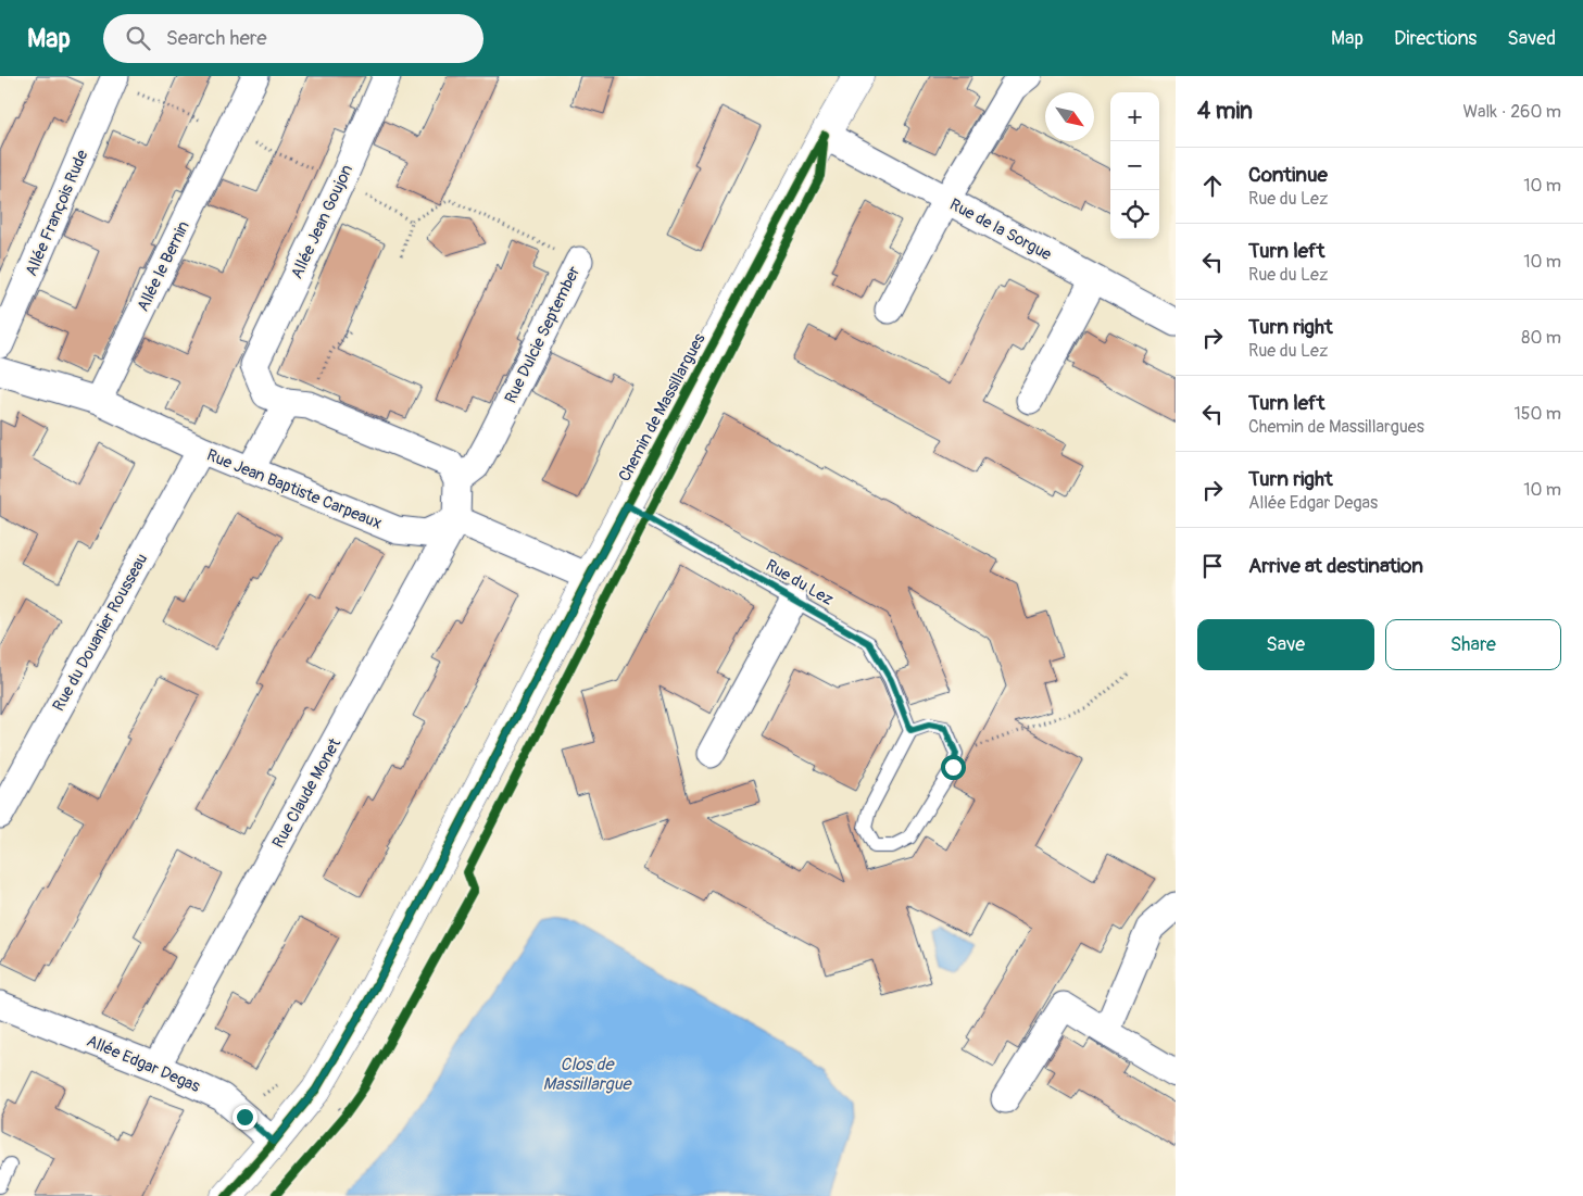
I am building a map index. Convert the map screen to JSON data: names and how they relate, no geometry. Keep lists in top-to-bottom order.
{
  "streets": {
    "street": [
      "Allée François Rude",
      "Allée Jean Goujon",
      "Rue de la Sorgue",
      "Allée le Bernin",
      "Rue Dulcie September",
      "Chemin de Massillargues",
      "Rue Jean Baptiste Carpeaux",
      "Rue du Douanier Rousseau",
      "Rue Claude Monet",
      "Allée Edgar Degas"
    ],
    "lane": ["Rue du Lez"]
  },
  "crossings": [
    ["Rue de la Sorgue", "Chemin de Massillargues"],
    ["Allée le Bernin", "Rue Jean Baptiste Carpeaux"],
    ["Chemin de Massillargues", "Rue du Lez"],
    ["Chemin de Massillargues", "Allée Edgar Degas"],
    ["Rue Jean Baptiste Carpeaux", "Rue du Douanier Rousseau"],
    ["Rue Jean Baptiste Carpeaux", "Rue Claude Monet"],
    ["Rue Claude Monet", "Allée Edgar Degas"]
  ],
  "water": ["Clos de Massillargue"],
  "north": "bottom right",
  "page": {
    "header": "Map",
    "search": "Search here",
    "nav": ["Map", "Directions", "Saved"],
    "heading": ["4 min", "Walk · 260 m"],
    "map_buttons": ["+", "−"],
    "list": [
      ["Continue", "Rue du Lez", "10 m"],
      ["Turn left", "Rue du Lez", "10 m"],
      ["Turn right", "Rue du Lez", "80 m"],
      ["Turn left", "Chemin de Massillargues", "150 m"],
      ["Turn right", "Allée Edgar Degas", "10 m"],
      "Arrive at destination"
    ],
    "buttons": ["Save", "Share"]
  }
}
